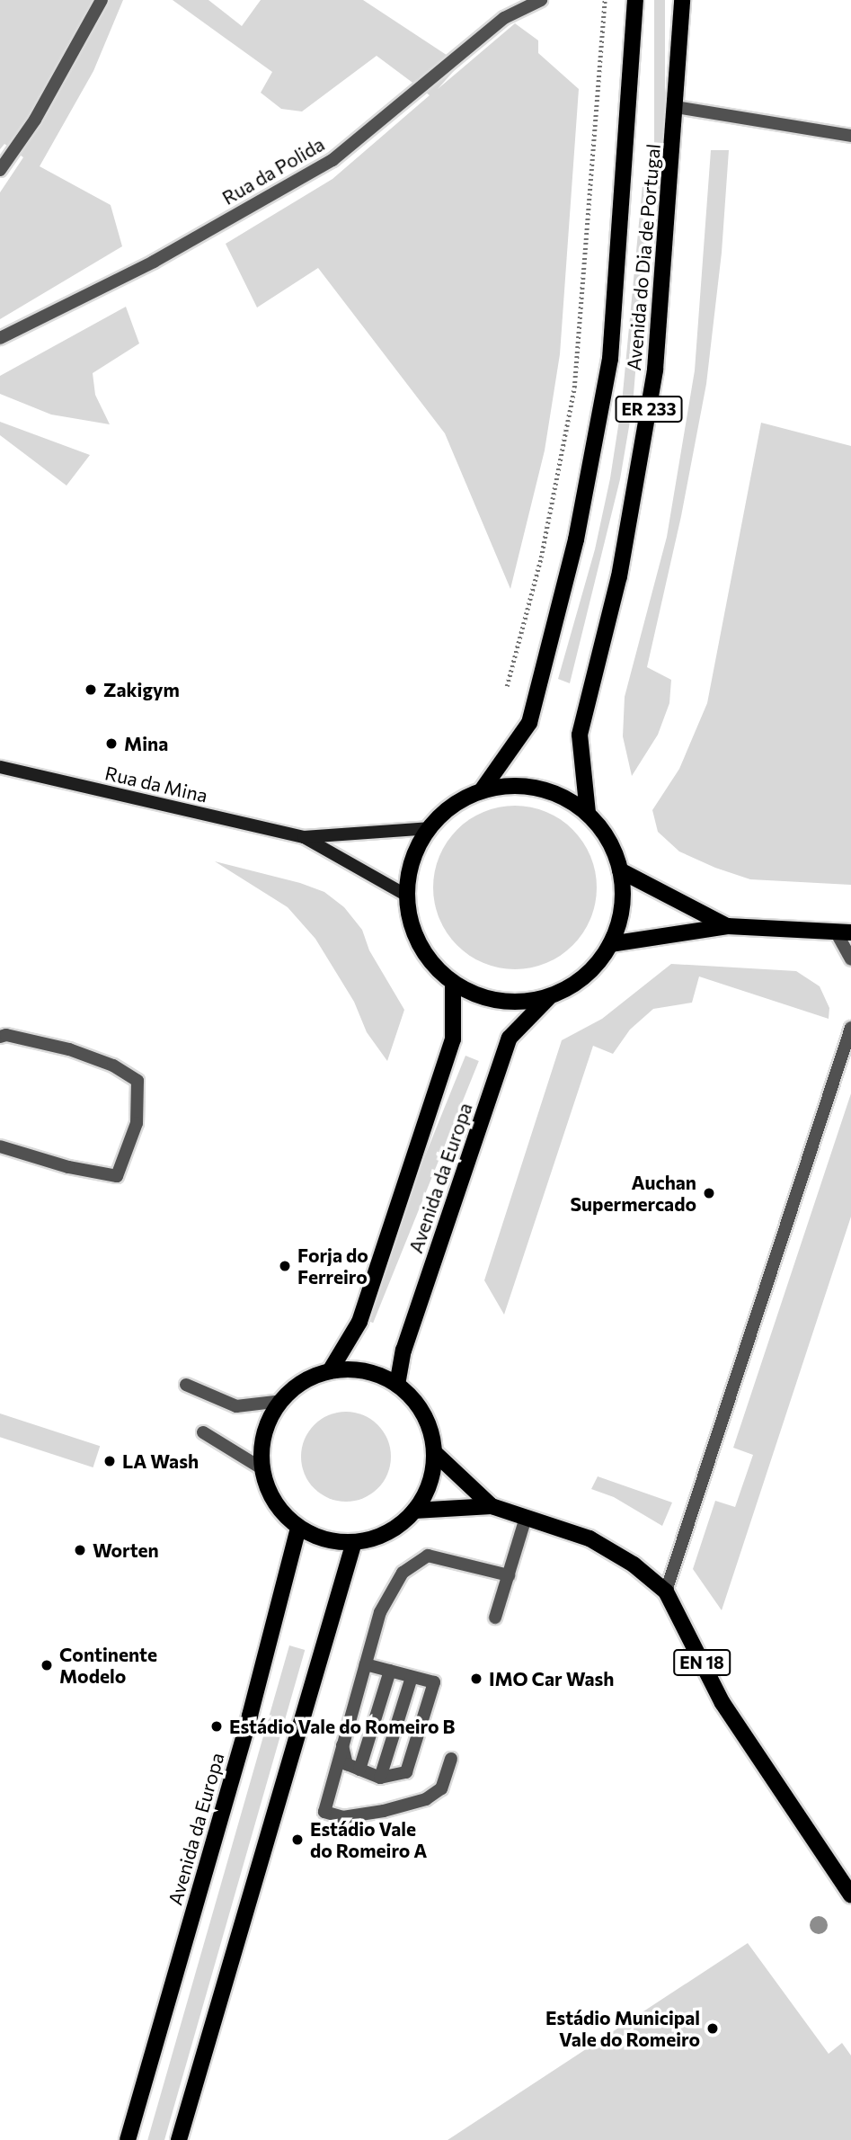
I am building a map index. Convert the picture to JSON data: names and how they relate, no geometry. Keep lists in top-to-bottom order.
{
  "streets": {
    "main road": [
      "Avenida do Dia de Portugal",
      "ER 233",
      "Rua da Mina",
      "Avenida da Europa",
      "EN 18"
    ],
    "street": ["Rua da Polida"]
  },
  "crossings": [
    ["Avenida do Dia de Portugal", "Avenida da Europa"],
    ["Avenida da Europa", "EN 18"]
  ],
  "places": [
    "Zakigym",
    "Mina",
    "Auchan Supermercado",
    "Forja do Ferreiro",
    "LA Wash",
    "Worten",
    "Continente Modelo",
    "IMO Car Wash",
    "Estádio Vale do Romeiro B",
    "Estádio Vale do Romeiro A",
    "Estádio Municipal Vale do Romeiro"
  ]
}
